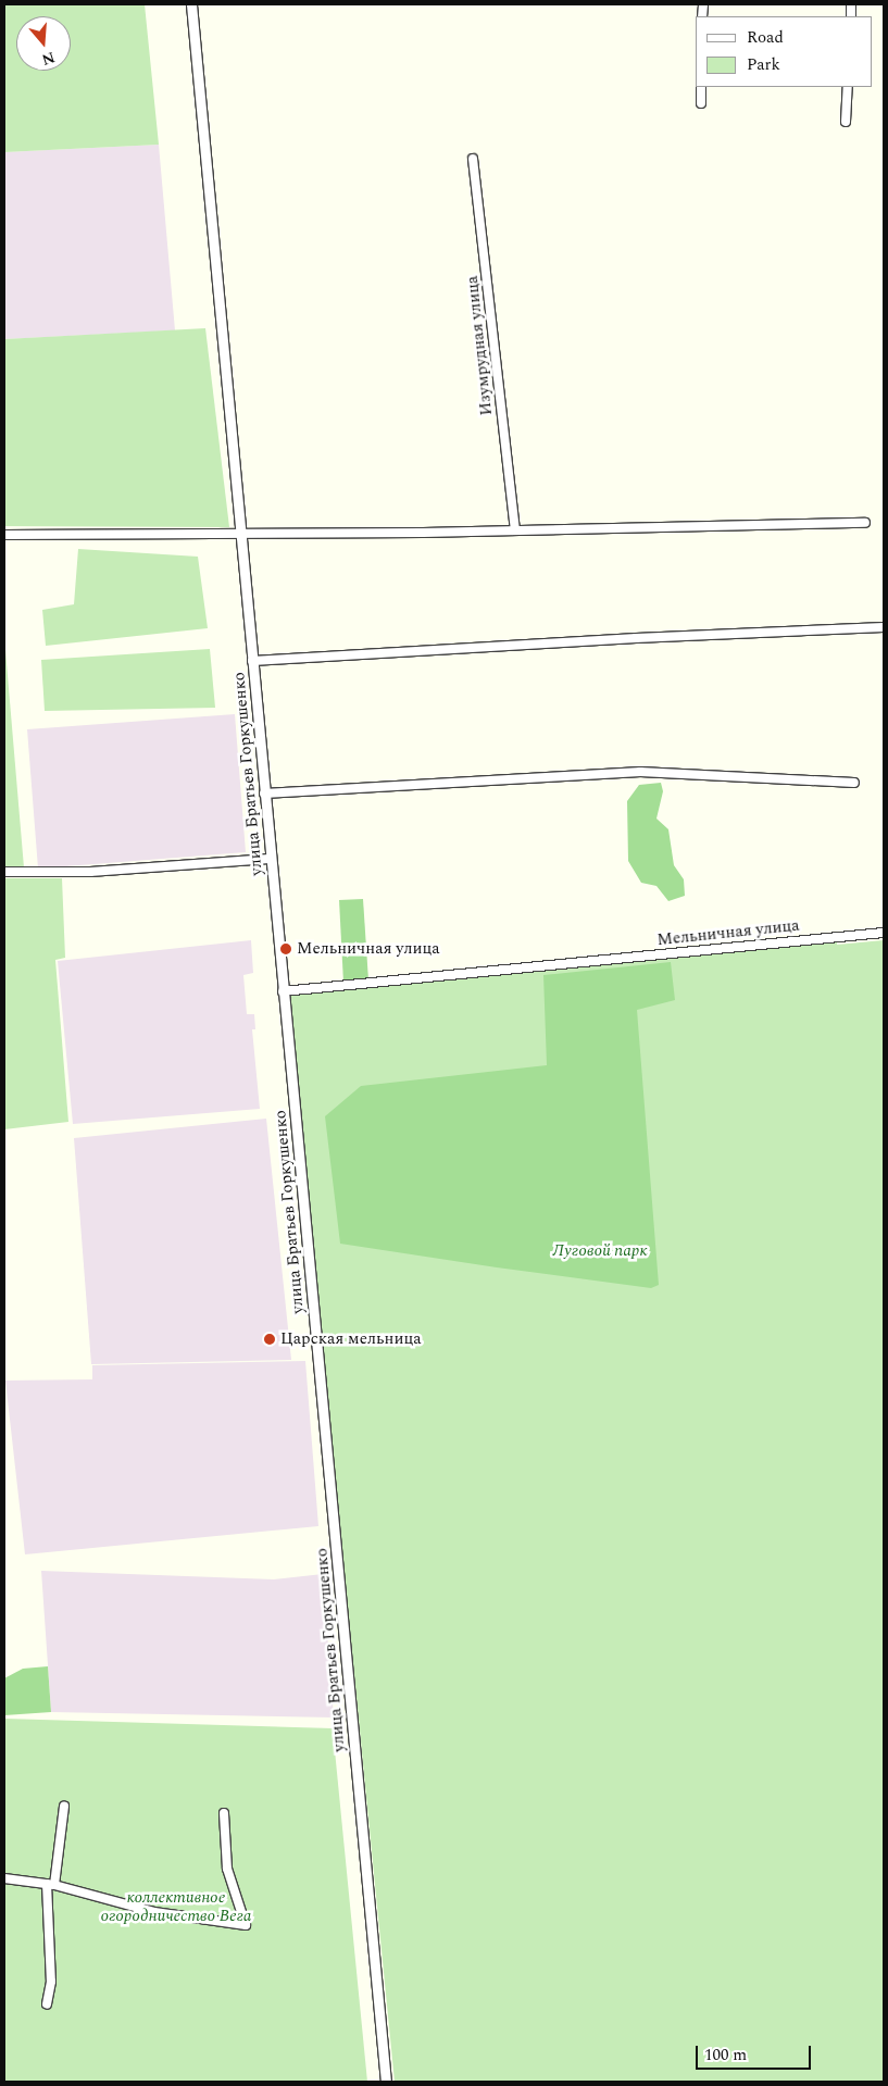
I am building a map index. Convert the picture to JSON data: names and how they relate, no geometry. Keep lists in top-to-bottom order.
{
  "streets": {
    "street": ["Изумрудная улица", "улица Братьев Горкушенко", "Мельничная улица"]
  },
  "crossings": [
    ["улица Братьев Горкушенко", "Мельничная улица"]
  ],
  "parks": ["Луговой парк", "коллективное огородничество Вега"],
  "places": ["Мельничная улица", "Царская мельница"],
  "legend": ["Road", "Park"],
  "scale_bar": "100 m",
  "north": "bottom"
}
